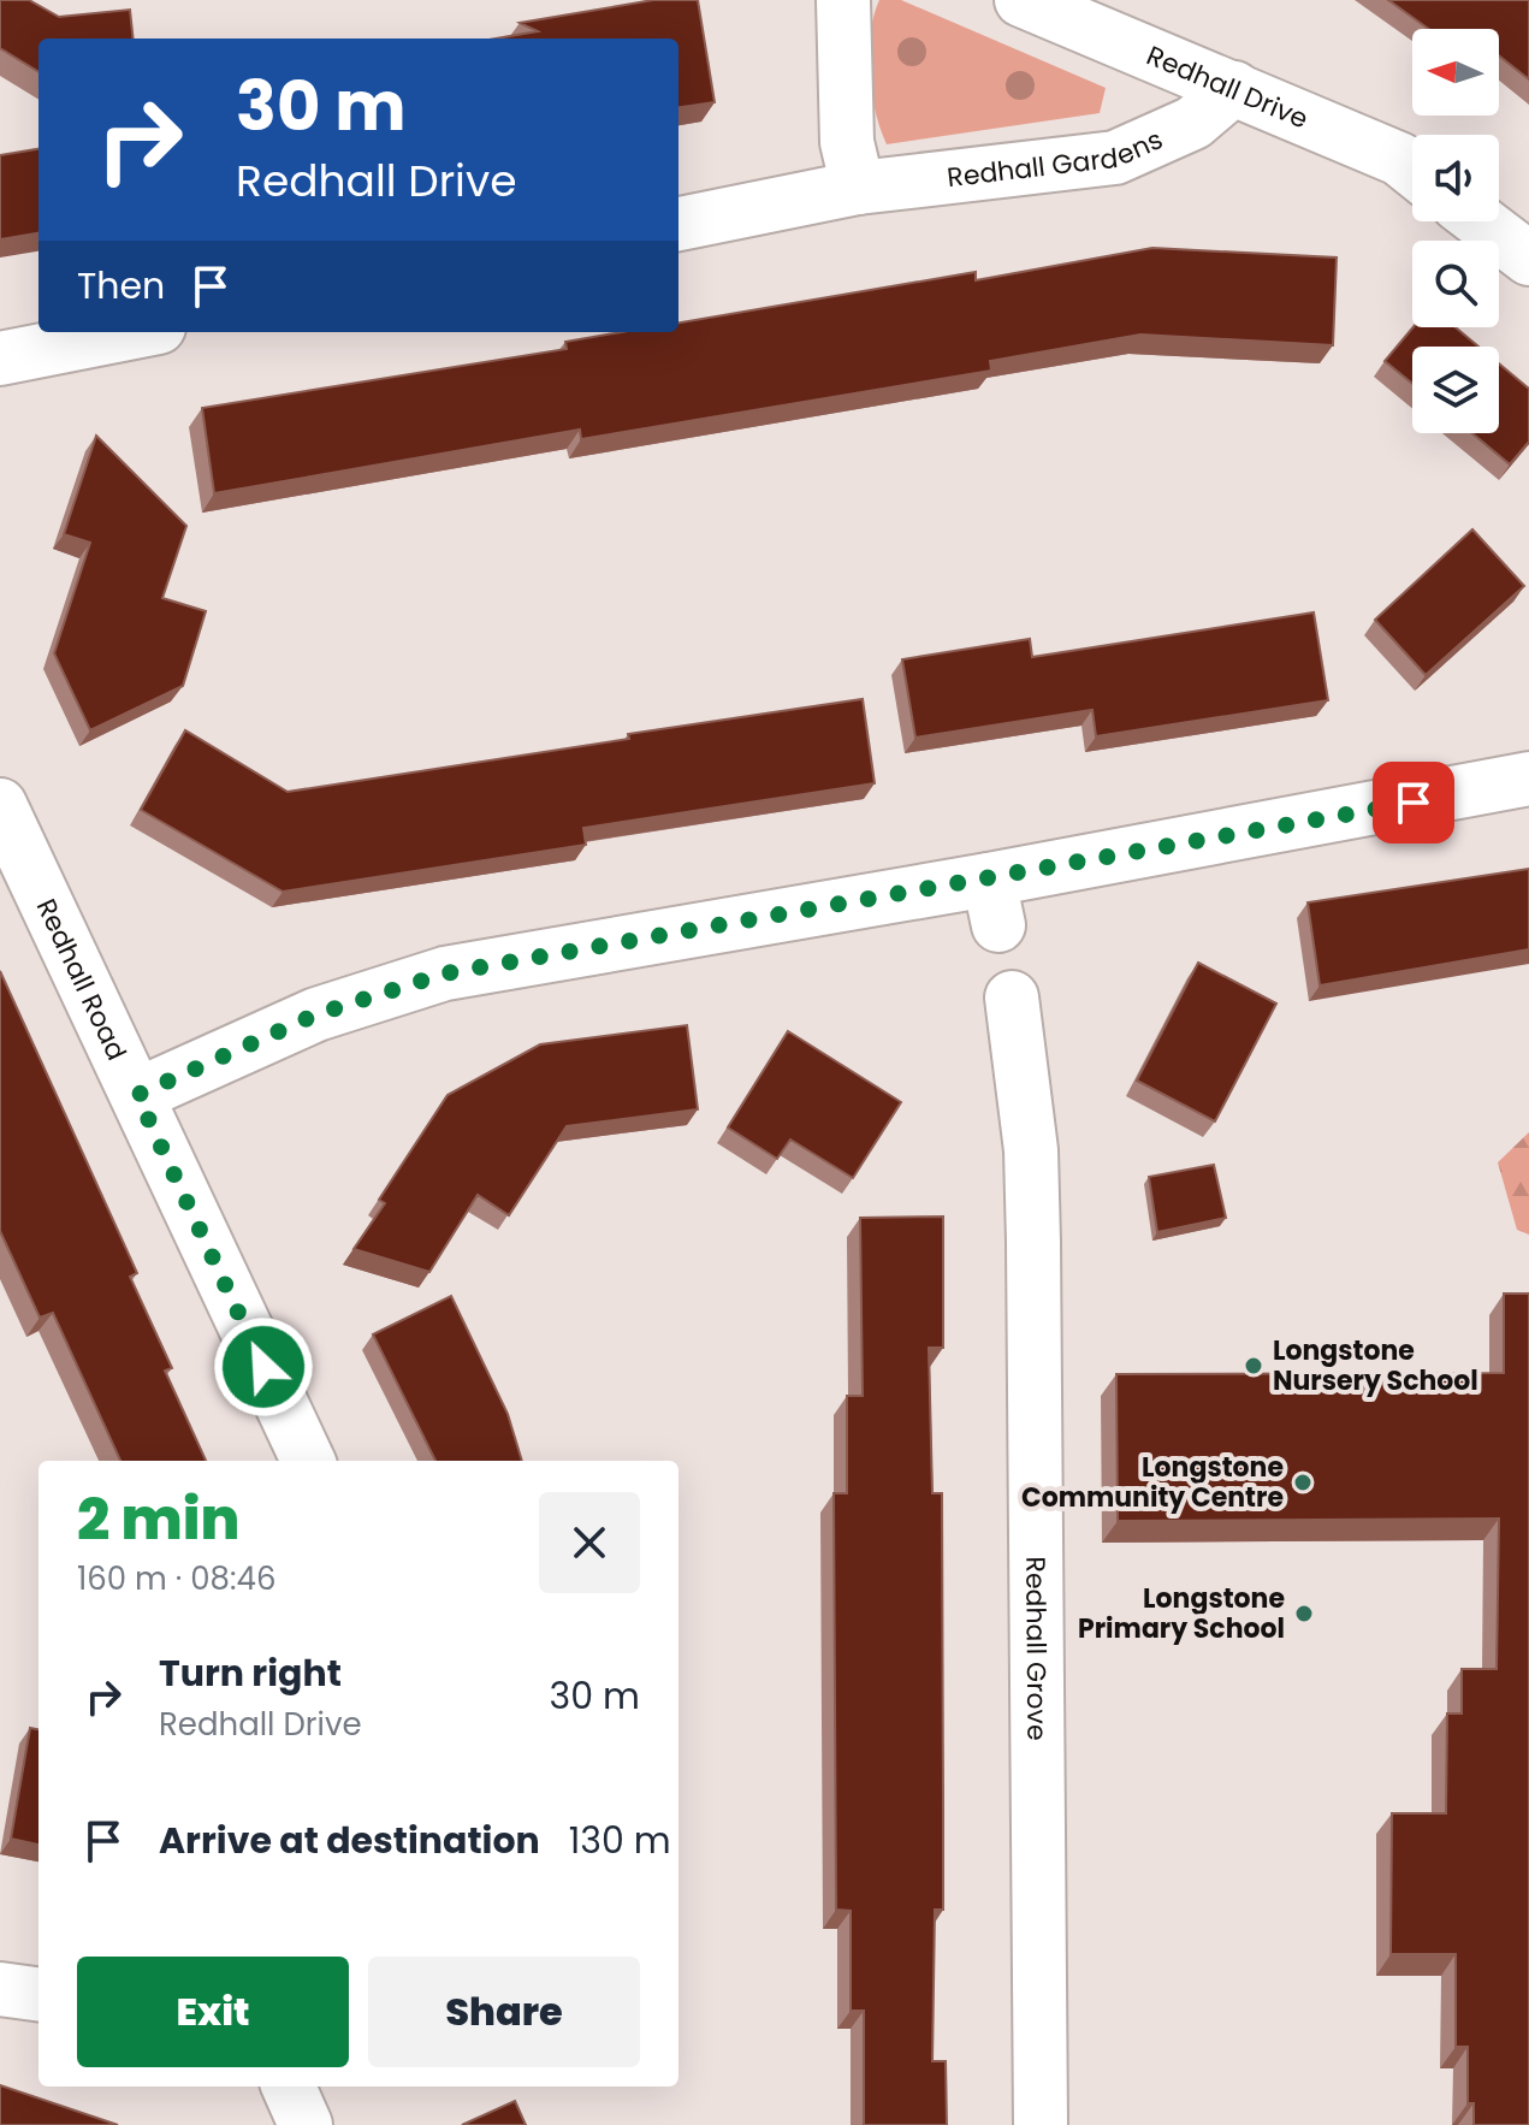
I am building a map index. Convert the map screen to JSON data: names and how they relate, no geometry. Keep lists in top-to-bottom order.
{
  "streets": {
    "street": [
      "Redhall Drive",
      "Redhall Gardens",
      "Redhall Road",
      "Redhall Grove"
    ]
  },
  "crossings": [
    ["Redhall Drive", "Redhall Gardens"]
  ],
  "places": ["Longstone Nursery School", "Longstone Community Centre", "Longstone Primary School"],
  "north": "left",
  "page": {
    "turn": ["30 m", "Redhall Drive"],
    "then": "Then",
    "heading": ["2 min", "160 m · 08:46"],
    "list": [
      {
        "name": "Turn right",
        "note": "Redhall Drive",
        "value": "30 m"
      },
      {
        "name": "Arrive at destination",
        "value": "130 m"
      }
    ],
    "buttons": ["Exit", "Share"]
  }
}
